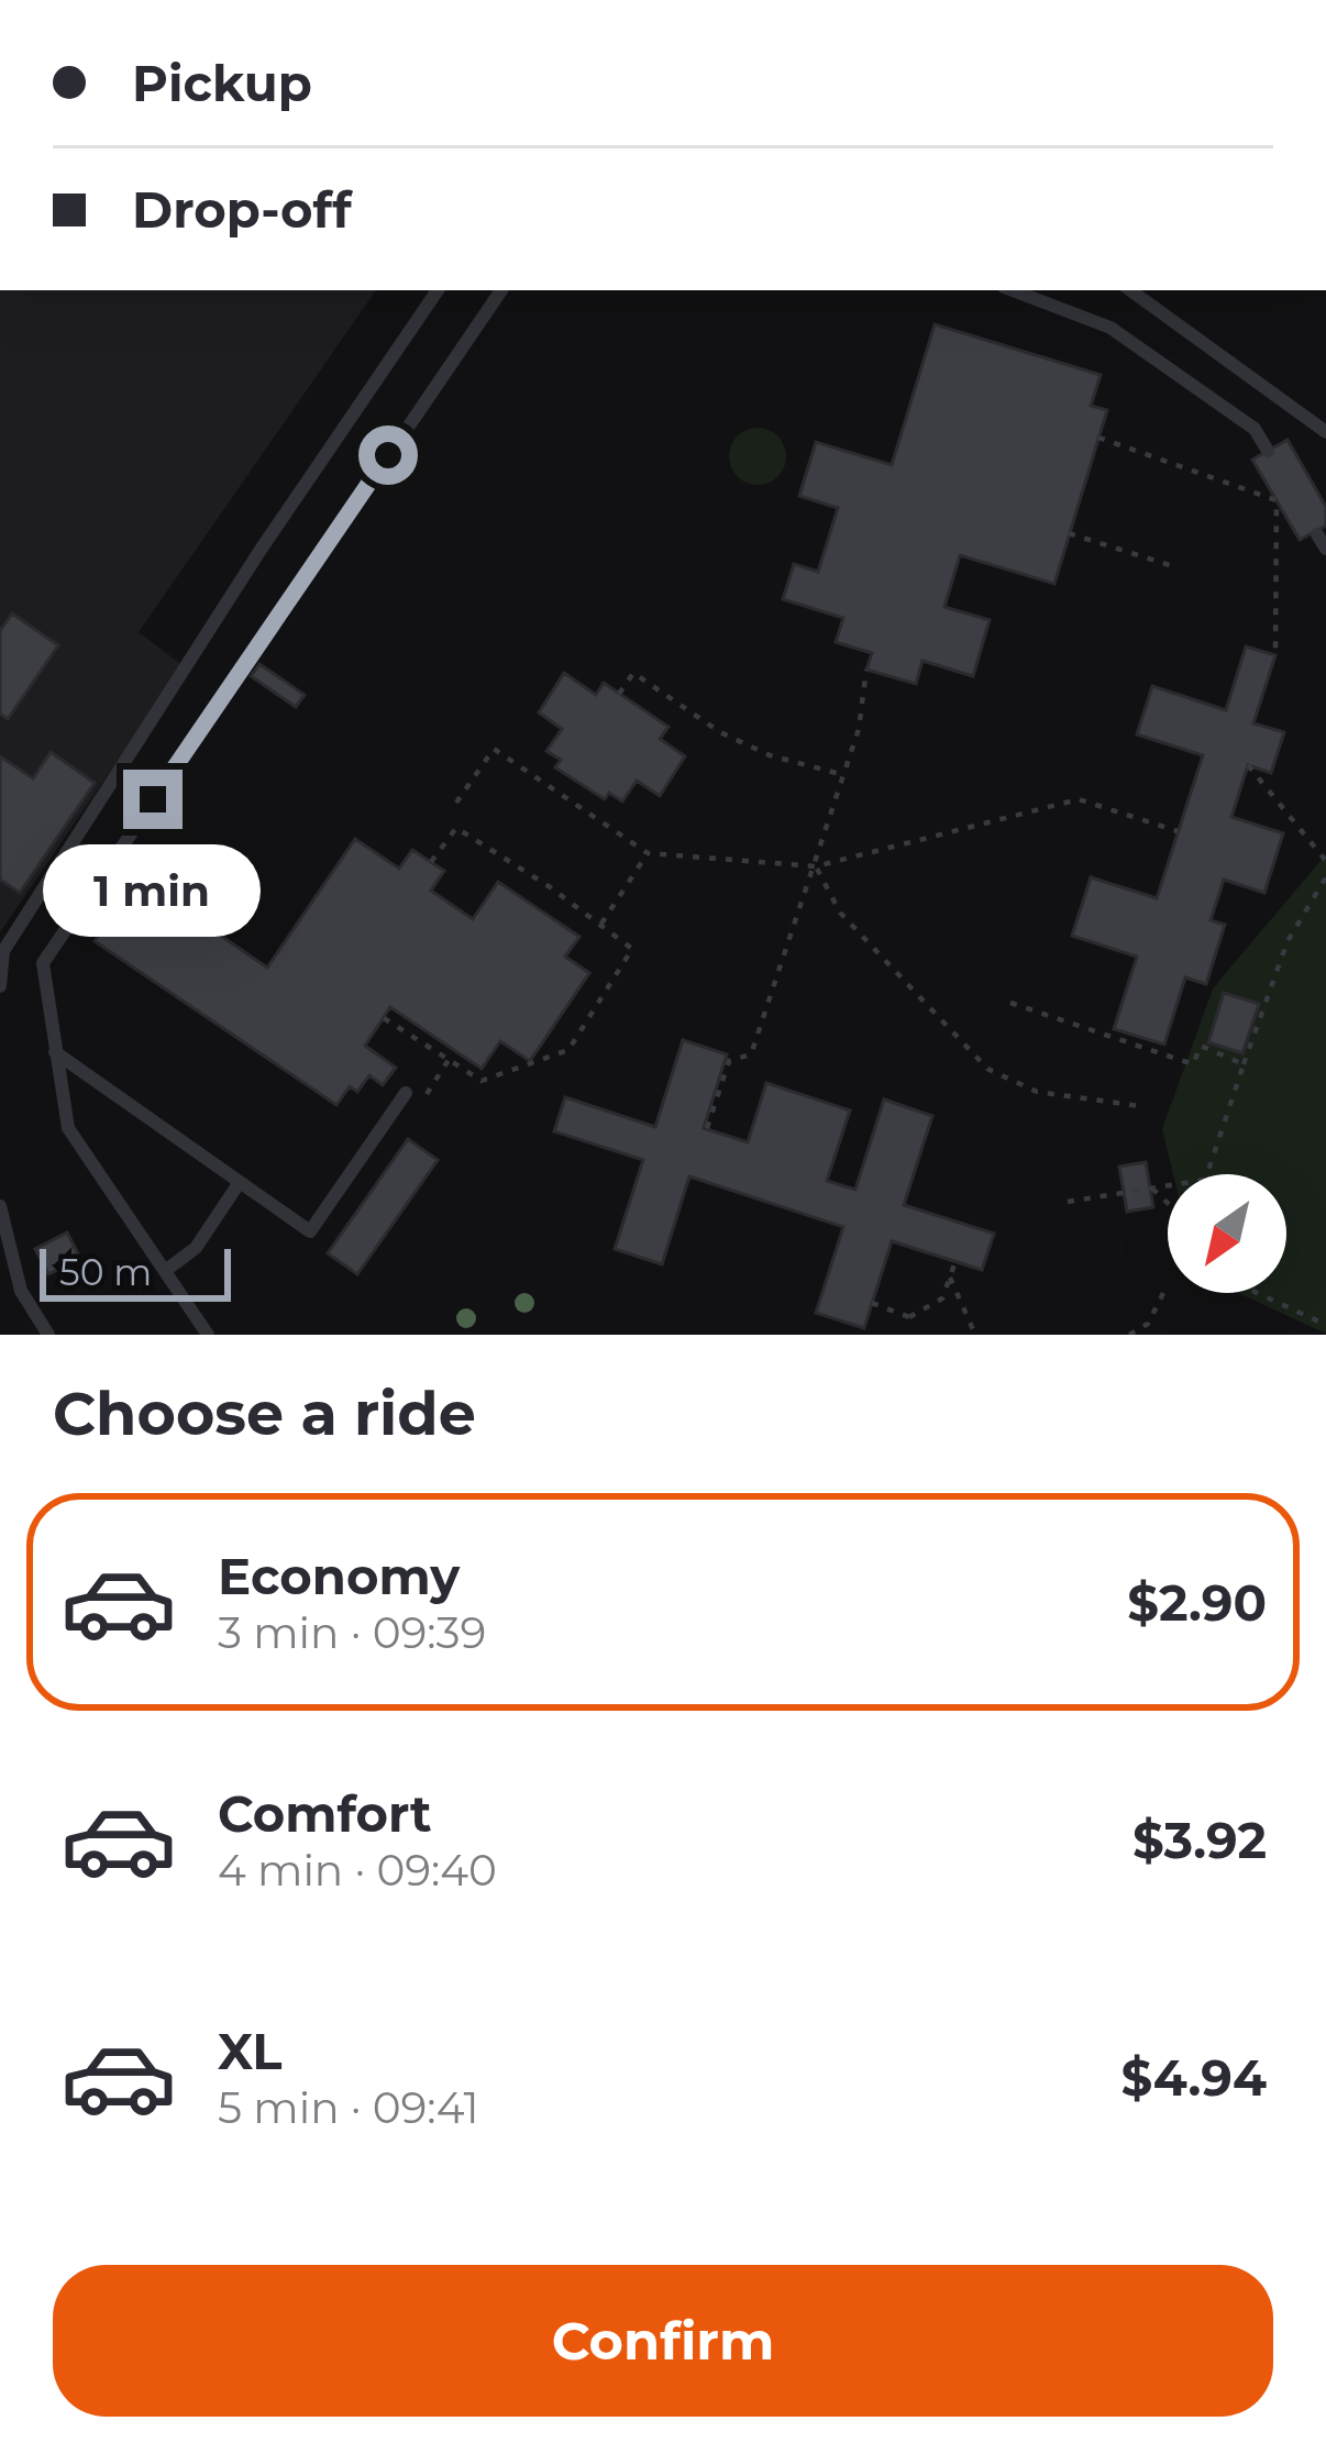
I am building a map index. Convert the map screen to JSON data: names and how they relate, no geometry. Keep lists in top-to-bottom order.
{
  "scale_bar": "50 m",
  "north": "bottom left",
  "page": {
    "banner": ["Pickup", "Drop-off"],
    "bubble": "1 min",
    "scale": "50 m",
    "heading": "Choose a ride",
    "list": [
      {
        "name": "Economy",
        "note": "3 min · 09:39",
        "value": "$2.90"
      },
      {
        "name": "Comfort",
        "note": "4 min · 09:40",
        "value": "$3.92"
      },
      {
        "name": "XL",
        "note": "5 min · 09:41",
        "value": "$4.94"
      }
    ],
    "buttons": "Confirm"
  }
}
